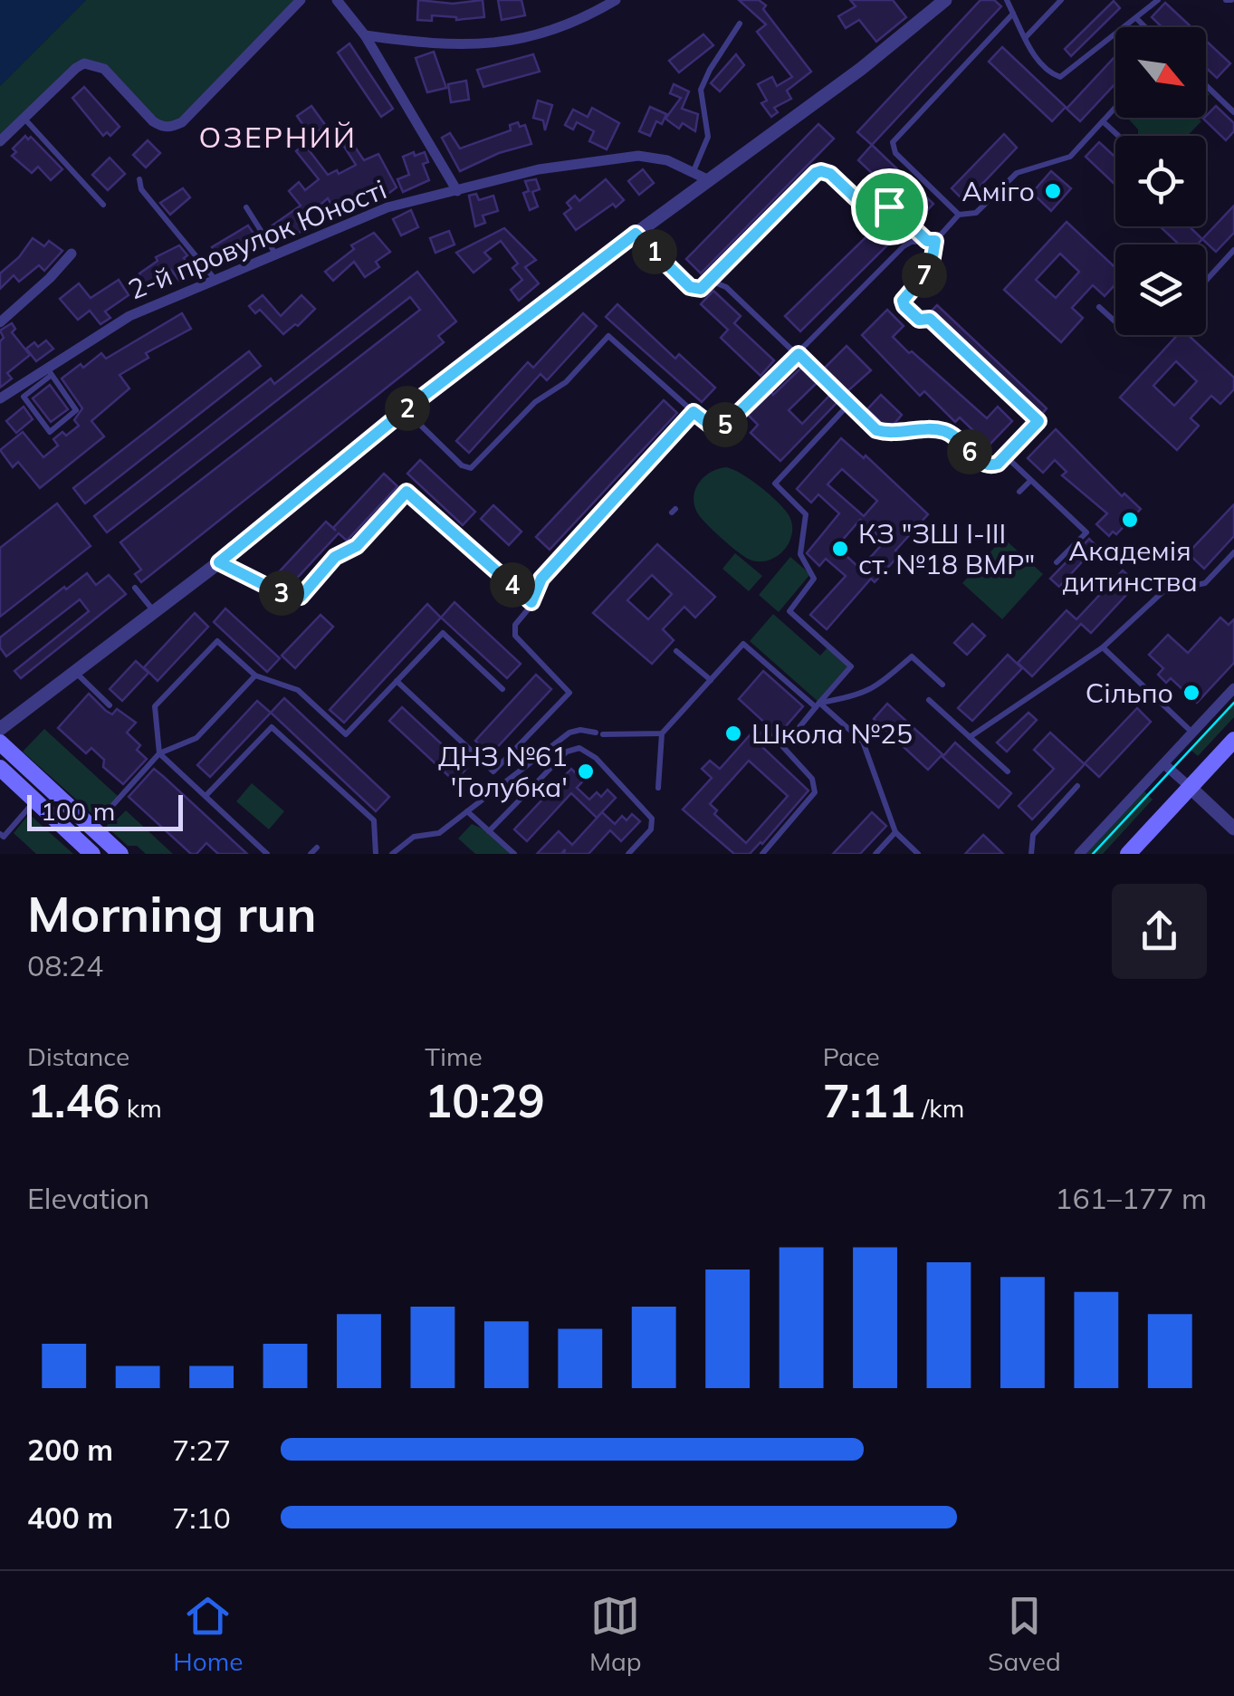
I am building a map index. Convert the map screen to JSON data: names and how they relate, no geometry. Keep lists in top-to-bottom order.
{
  "streets": {
    "street": ["2-й провулок Юності"]
  },
  "districts": ["ОЗЕРНИЙ"],
  "places": [
    "Аміго",
    "Академія дитинства",
    "КЗ \"ЗШ І-ІІІ ст. №18 ВМР\"",
    "Сільпо",
    "Школа №25",
    "ДНЗ №61 'Голубка'"
  ],
  "scale_bar": "100 m",
  "north": "bottom right",
  "page": {
    "pins": [
      "1",
      "7",
      "2",
      "5",
      "6",
      "4",
      "3"
    ],
    "scale": "100 m",
    "heading": ["Morning run", "08:24"],
    "stats": [
      ["Distance", "1.46 km"],
      ["Time", "10:29"],
      ["Pace", "7:11 /km"]
    ],
    "chart": ["Elevation", "161–177 m"],
    "list": [
      {
        "name": "200 m",
        "note": "7:27"
      },
      {
        "name": "400 m",
        "note": "7:10"
      }
    ],
    "tabs": ["Home", "Map", "Saved"]
  }
}
